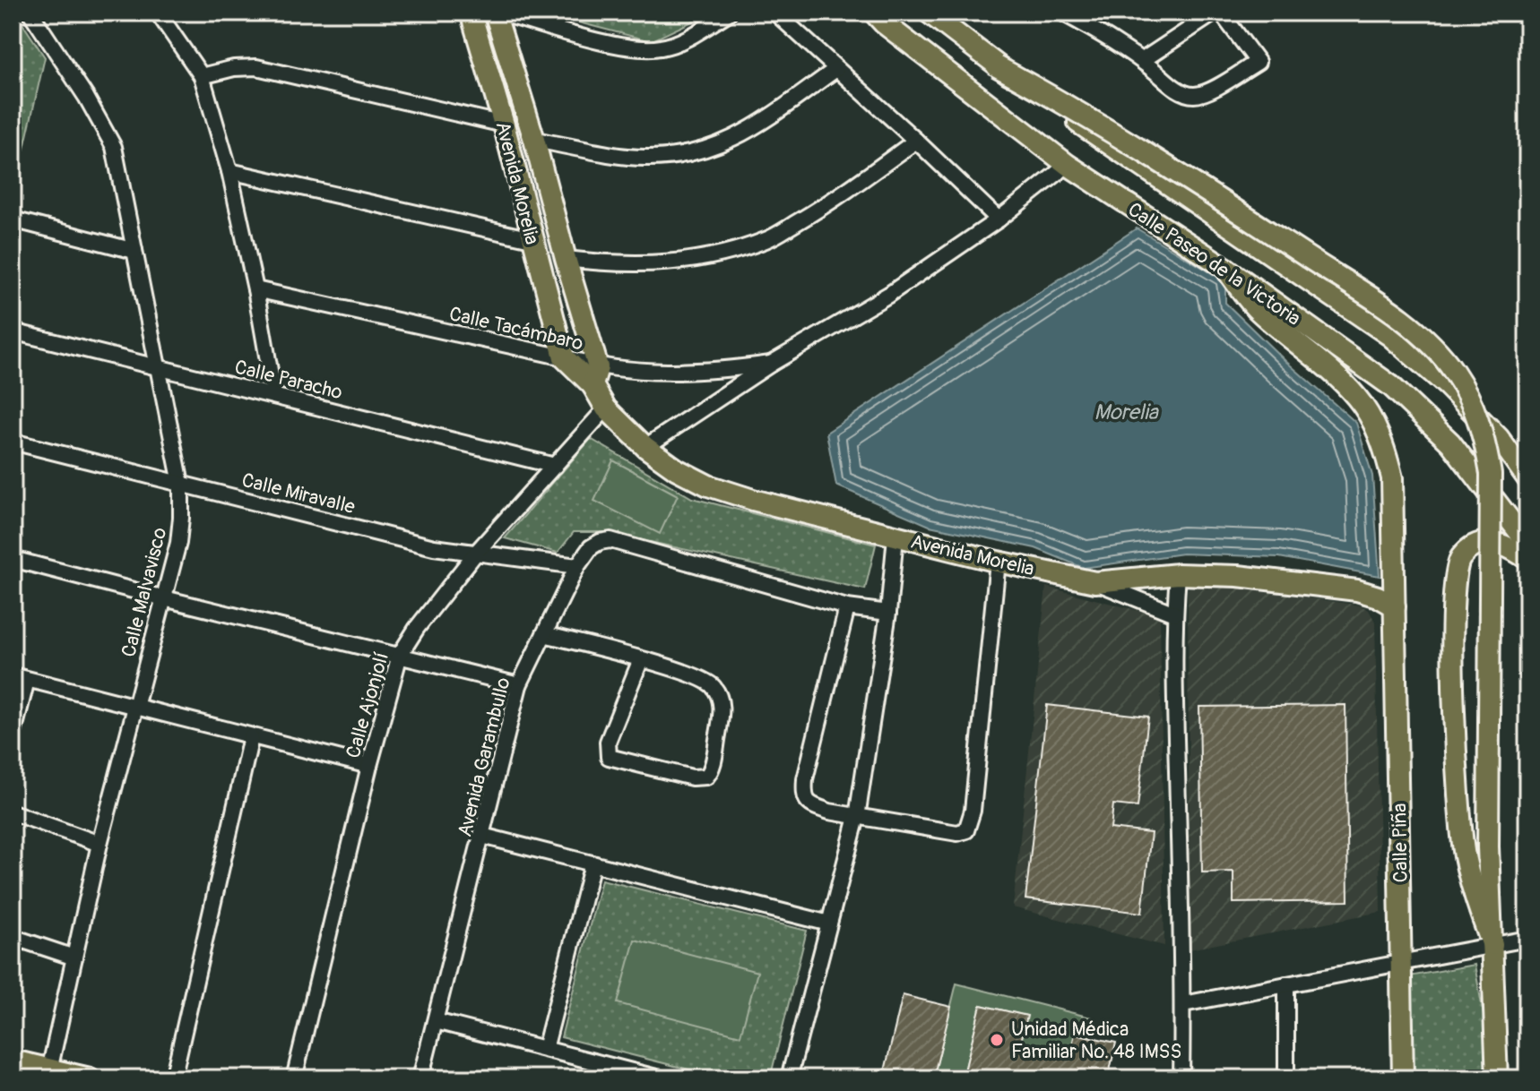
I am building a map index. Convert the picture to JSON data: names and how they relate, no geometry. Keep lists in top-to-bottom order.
{
  "streets": {
    "main road": ["Avenida Morelia", "Calle Paseo de la Victoria", "Calle Piña"],
    "street": [
      "Calle Tacámbaro",
      "Calle Paracho",
      "Calle Miravalle",
      "Calle Malvavisco",
      "Calle Ajonjolí",
      "Avenida Garambullo"
    ]
  },
  "crossings": [
    ["Avenida Morelia", "Calle Tacámbaro"],
    ["Avenida Morelia", "Calle Ajonjolí"],
    ["Avenida Morelia", "Calle Piña"],
    ["Calle Paseo de la Victoria", "Calle Tacámbaro"],
    ["Calle Paseo de la Victoria", "Calle Piña"],
    ["Calle Paracho", "Calle Malvavisco"],
    ["Calle Paracho", "Calle Ajonjolí"],
    ["Calle Miravalle", "Calle Malvavisco"],
    ["Calle Miravalle", "Calle Ajonjolí"],
    ["Calle Miravalle", "Avenida Garambullo"]
  ],
  "water": ["Morelia"],
  "places": ["Unidad Médica Familiar No. 48 IMSS"]
}
